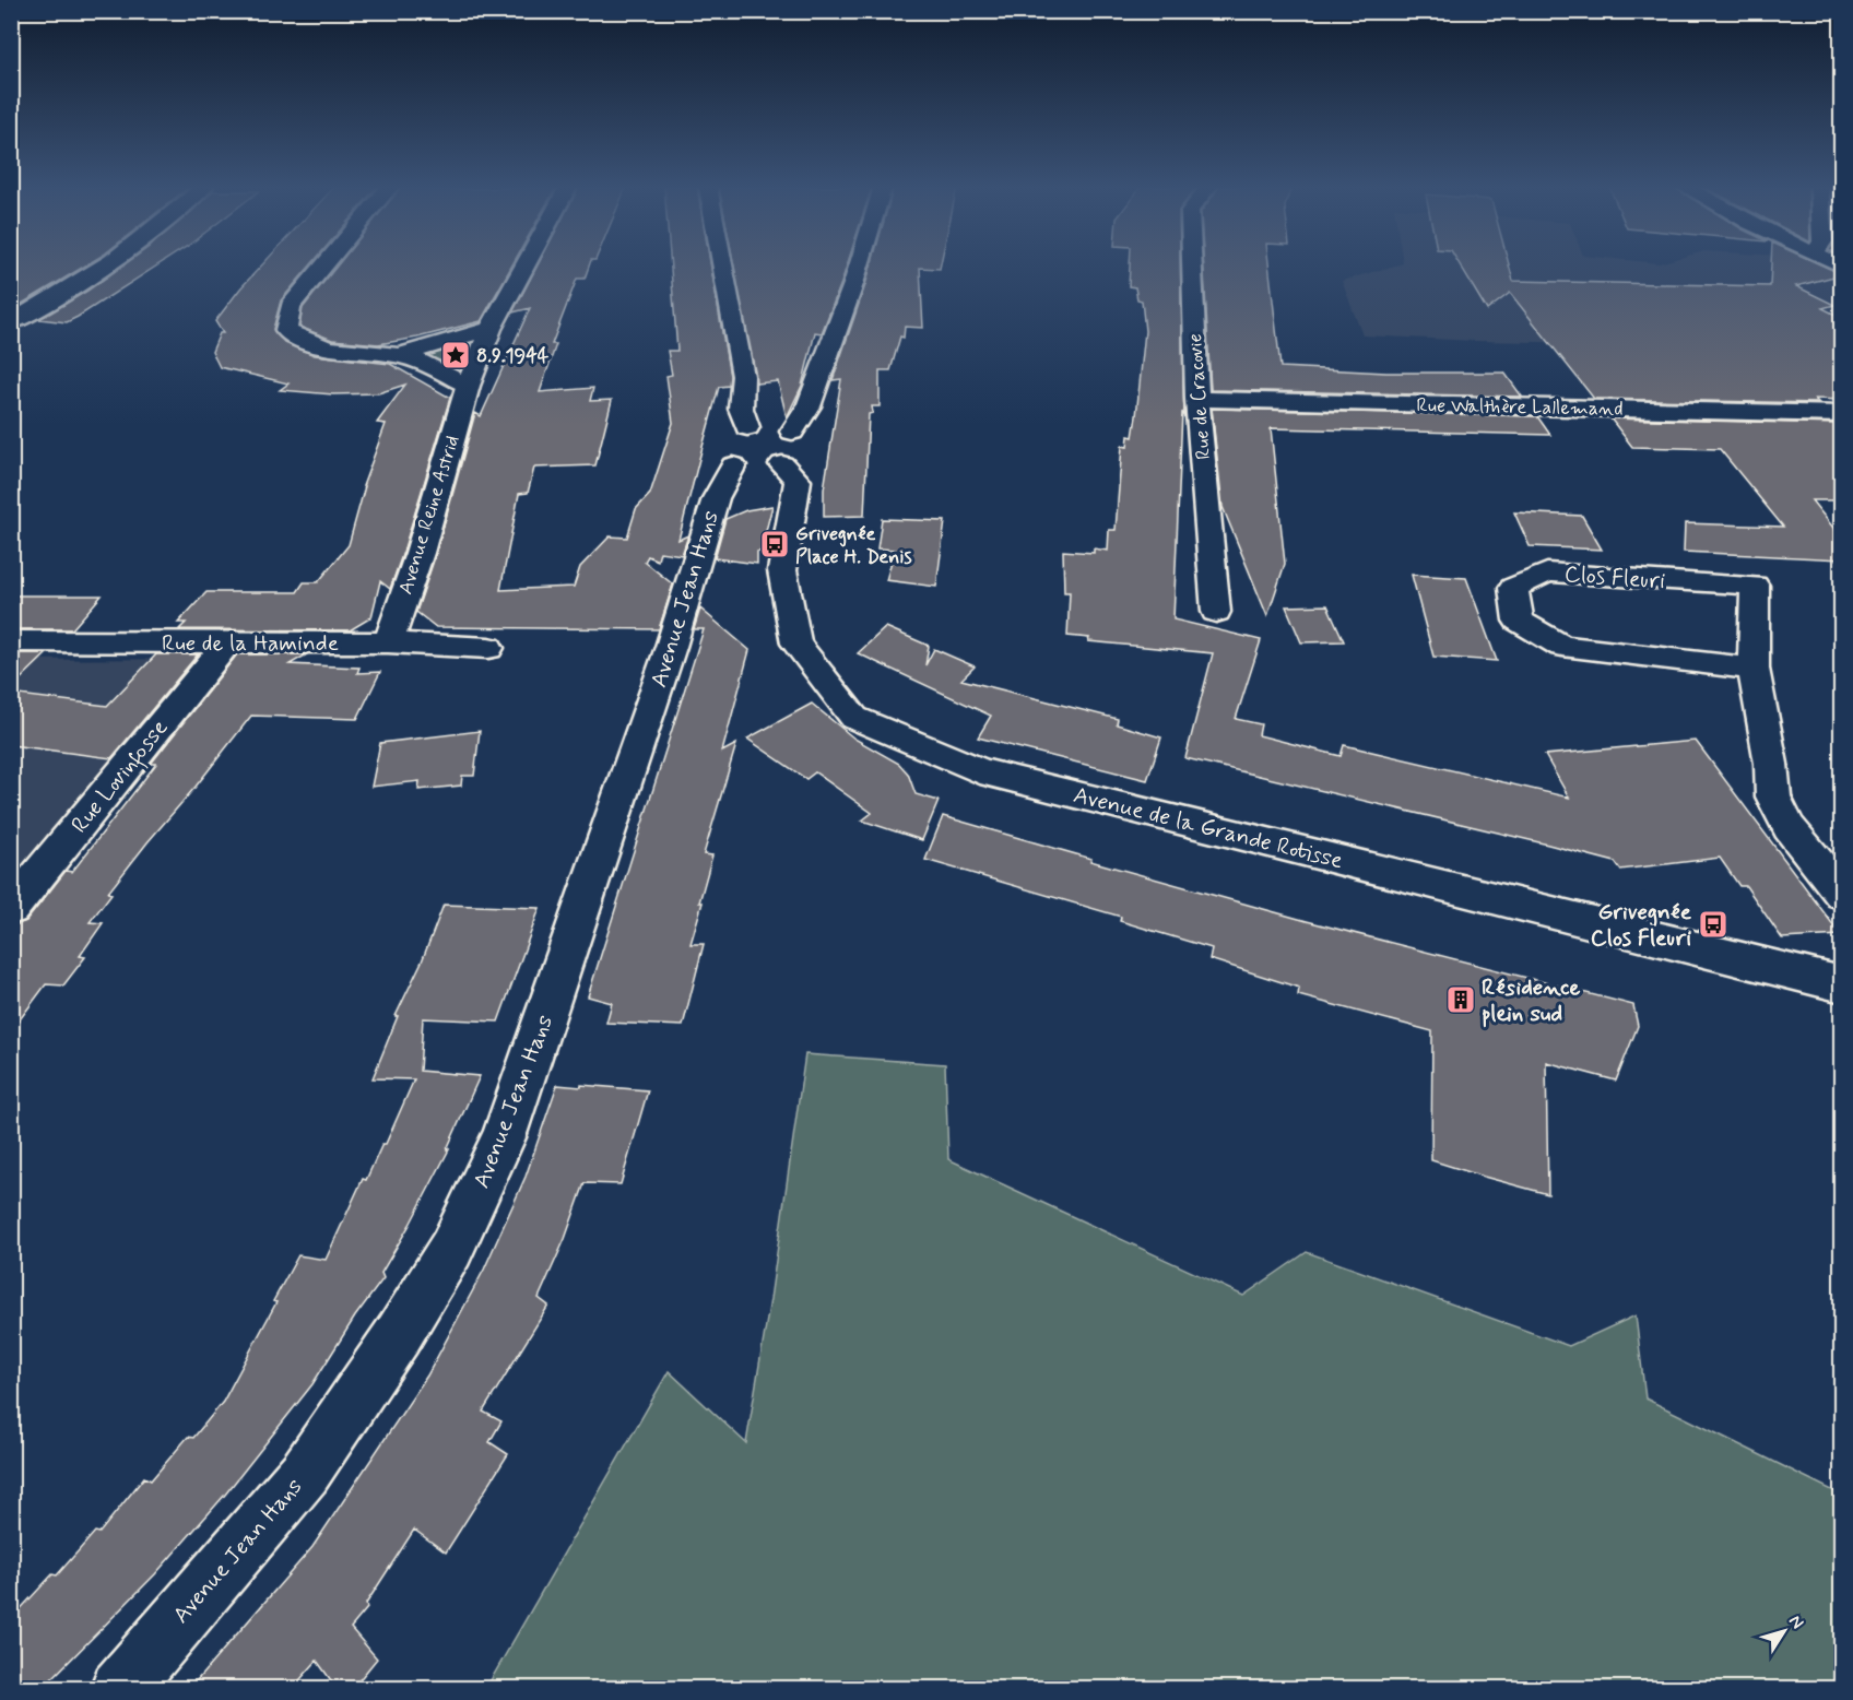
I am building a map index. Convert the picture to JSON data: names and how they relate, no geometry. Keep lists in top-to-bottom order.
{
  "streets": {
    "street": [
      "Rue de Cracovie",
      "Rue Walthère Lallemand",
      "Avenue Reine Astrid",
      "Clos Fleuri",
      "Avenue Jean Hans",
      "Rue de la Haminde",
      "Rue Lovinfosse",
      "Avenue de la Grande Rotisse"
    ]
  },
  "crossings": [
    ["Rue de Cracovie", "Rue Walthère Lallemand"],
    ["Avenue Reine Astrid", "Rue de la Haminde"],
    ["Rue de la Haminde", "Rue Lovinfosse"]
  ],
  "places": {
    "place": ["8.9.1944"],
    "bus stop": ["Grivegnée Place H. Denis", "Grivegnée Clos Fleuri"],
    "building": ["Résidence plein sud"]
  },
  "north": "top right"
}
